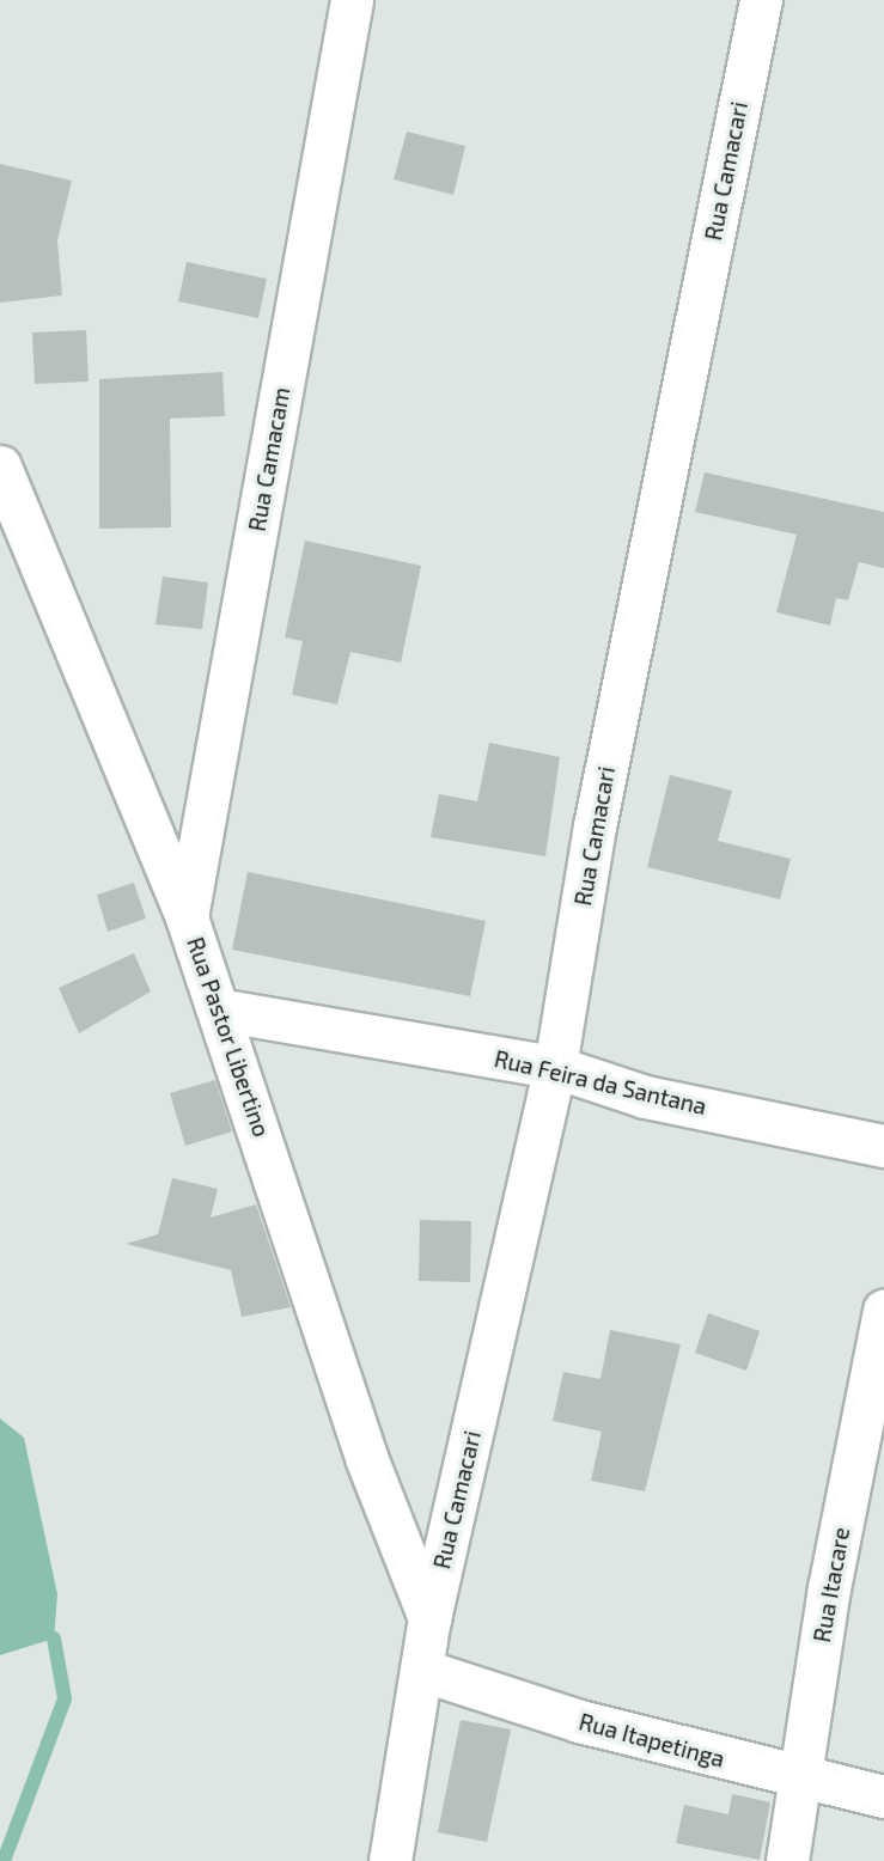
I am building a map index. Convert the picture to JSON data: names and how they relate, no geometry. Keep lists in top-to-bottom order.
{
  "streets": {
    "street": [
      "Rua Camacari",
      "Rua Camacam",
      "Rua Pastor Libertino",
      "Rua Feira da Santana",
      "Rua Itacare",
      "Rua Itapetinga"
    ]
  },
  "crossings": [
    ["Rua Camacari", "Rua Pastor Libertino"],
    ["Rua Camacari", "Rua Feira da Santana"],
    ["Rua Camacari", "Rua Itapetinga"],
    ["Rua Camacam", "Rua Pastor Libertino"],
    ["Rua Pastor Libertino", "Rua Feira da Santana"],
    ["Rua Itacare", "Rua Itapetinga"]
  ]
}
